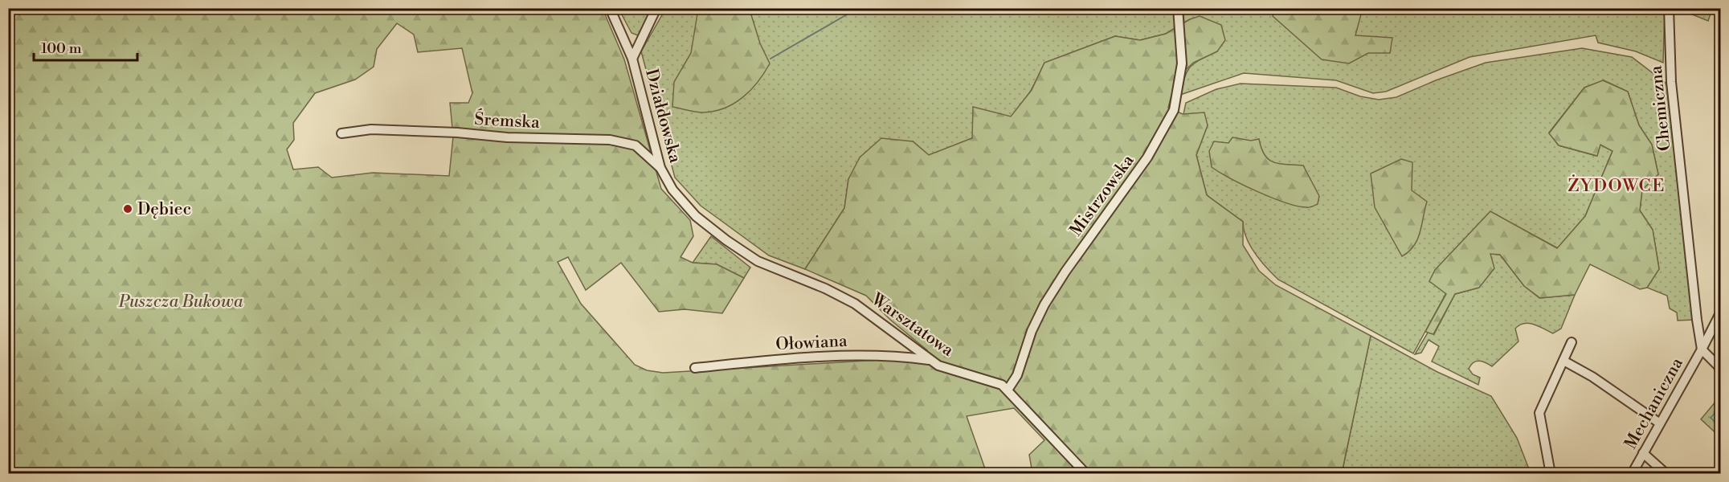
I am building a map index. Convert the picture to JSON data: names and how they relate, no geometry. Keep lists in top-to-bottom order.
{
  "streets": {
    "street": [
      "Chemiczna",
      "Działdowska",
      "Śremska",
      "Mistrzowska",
      "Warsztatowa",
      "Ołowiana",
      "Mechaniczna"
    ]
  },
  "crossings": [
    ["Chemiczna", "Mechaniczna"],
    ["Działdowska", "Śremska"],
    ["Działdowska", "Warsztatowa"],
    ["Mistrzowska", "Warsztatowa"],
    ["Warsztatowa", "Ołowiana"]
  ],
  "districts": ["ŻYDOWCE"],
  "parks": ["Puszcza Bukowa"],
  "places": ["Dębiec"],
  "scale_bar": "100 m"
}
